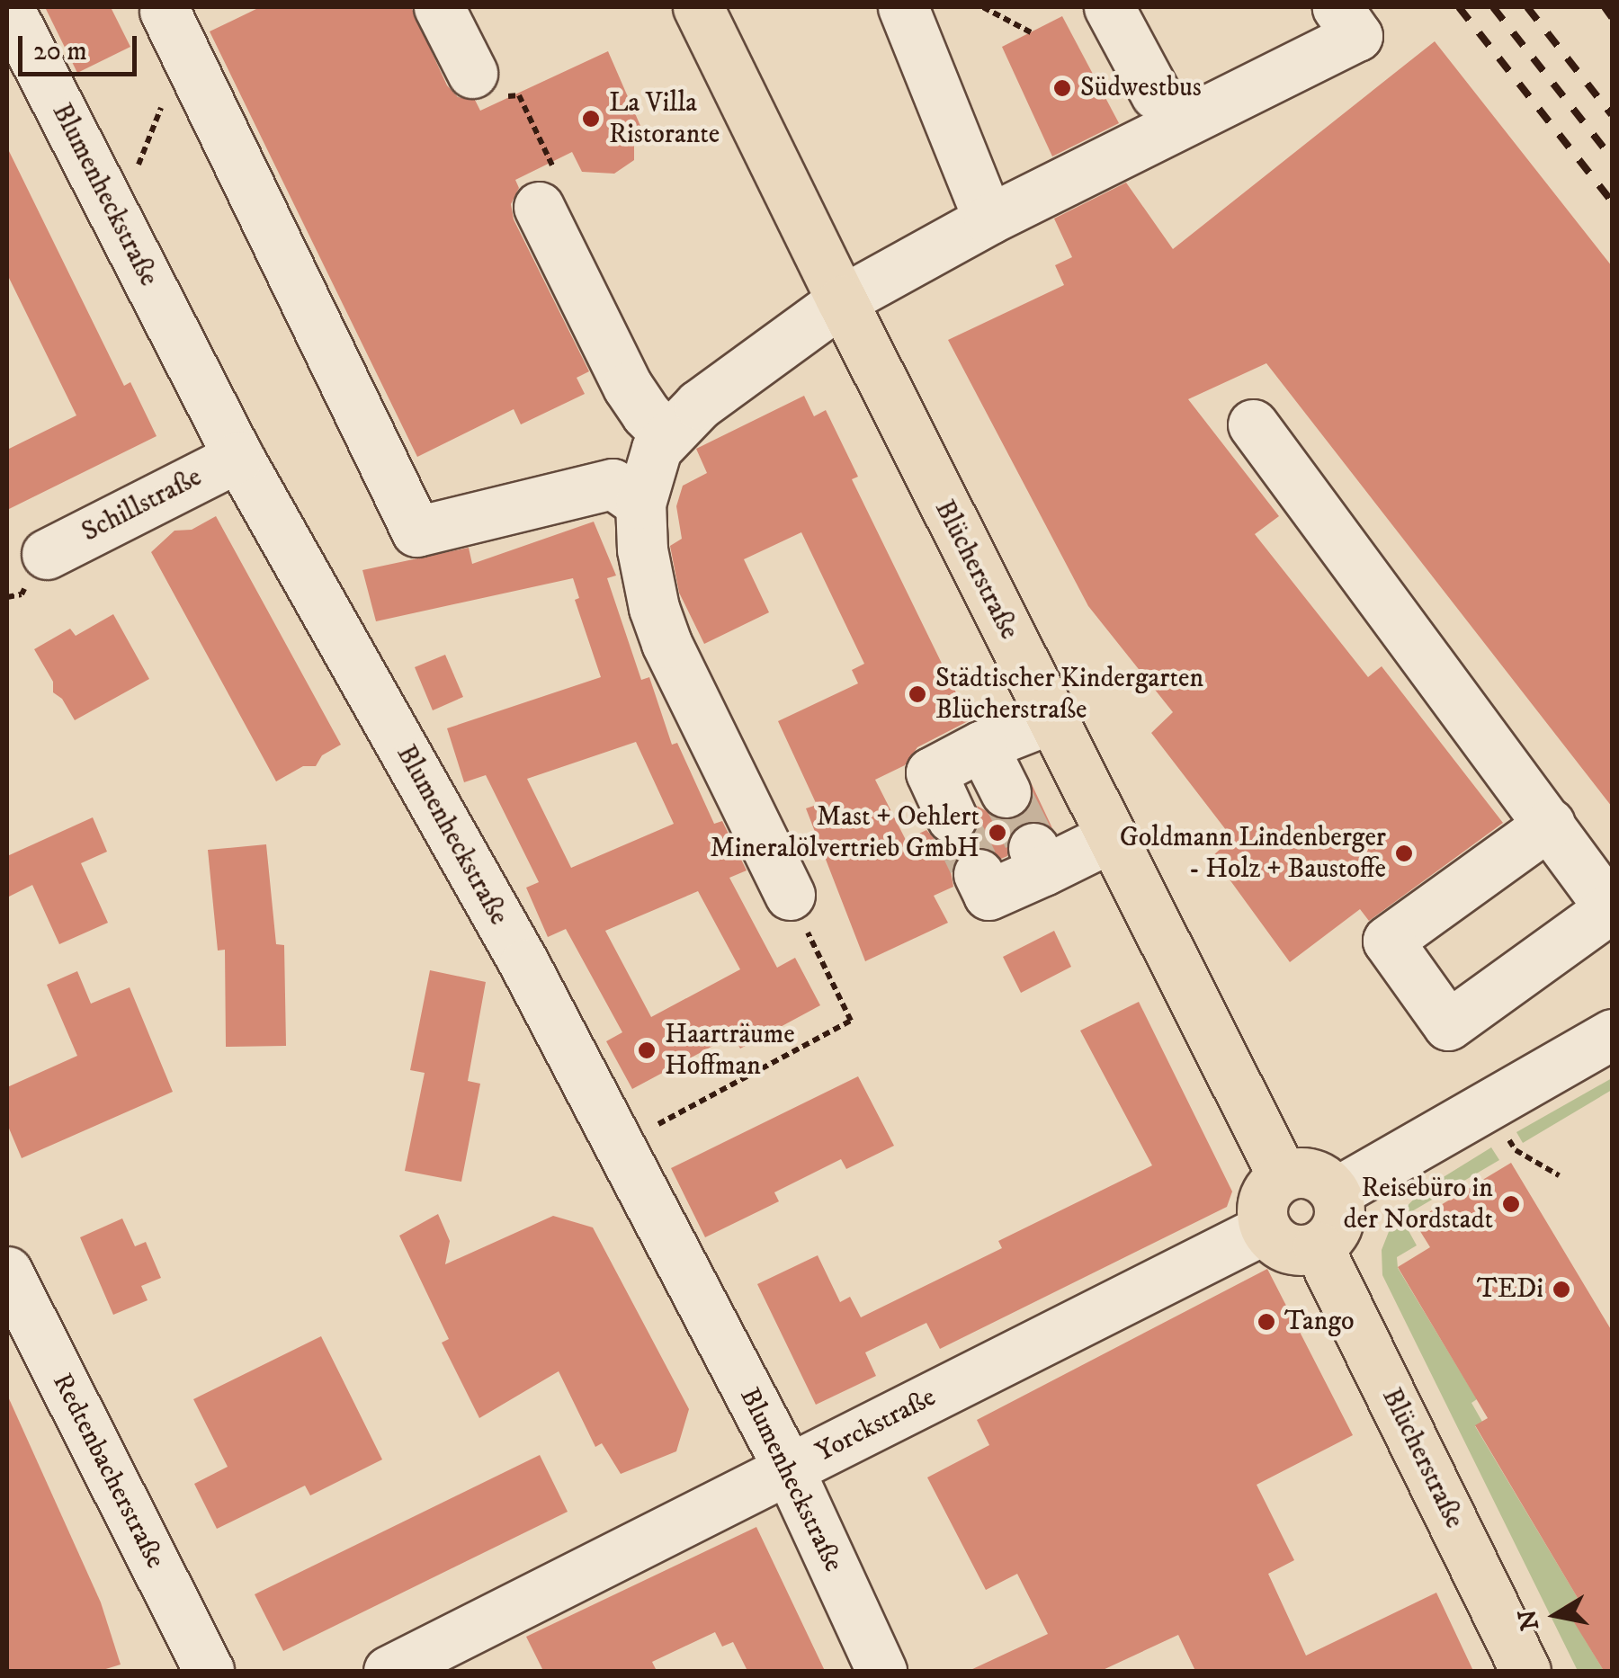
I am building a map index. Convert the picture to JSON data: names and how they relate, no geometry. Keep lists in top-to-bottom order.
{
  "streets": {
    "main road": ["Blücherstraße"],
    "street": [
      "Blumenheckstraße",
      "Schillstraße",
      "Yorckstraße",
      "Redtenbacherstraße"
    ]
  },
  "crossings": [
    ["Blumenheckstraße", "Schillstraße"],
    ["Blumenheckstraße", "Yorckstraße"],
    ["Blücherstraße", "Yorckstraße"]
  ],
  "places": [
    "Südwestbus",
    "La Villa Ristorante",
    "Städtischer Kindergarten Blücherstraße",
    "Mast + Oehlert Mineralölvertrieb GmbH",
    "Goldmann Lindenberger - Holz + Baustoffe",
    "Haarträume Hoffman",
    "Reisebüro in der Nordstadt",
    "TEDi",
    "Tango"
  ],
  "scale_bar": "20 m",
  "north": "left"
}
